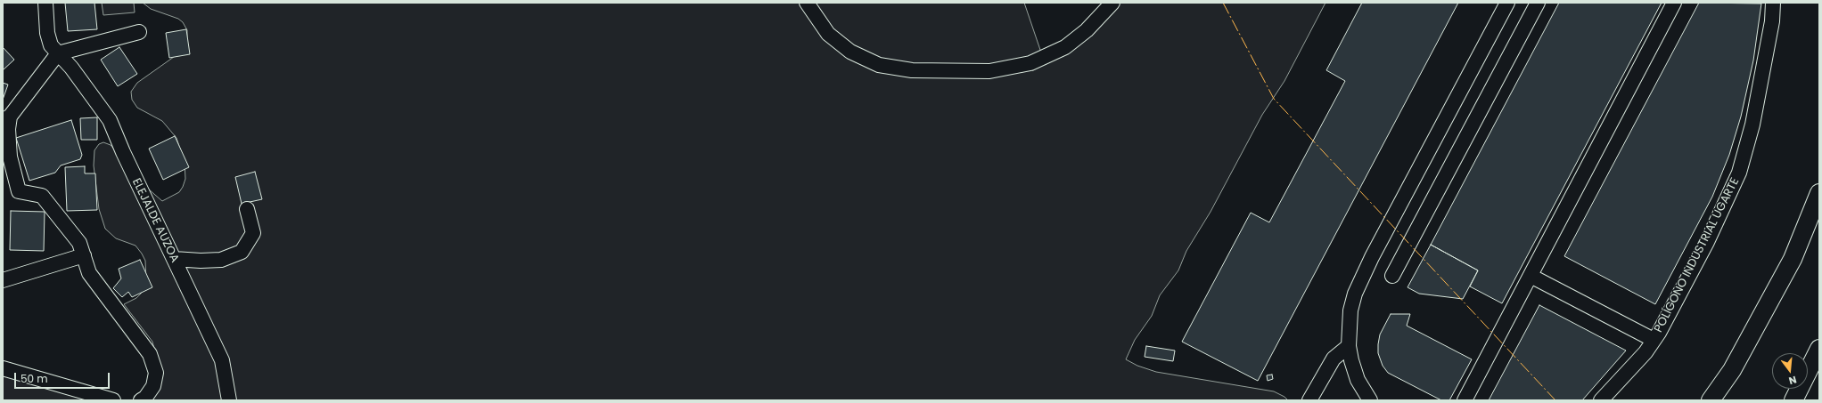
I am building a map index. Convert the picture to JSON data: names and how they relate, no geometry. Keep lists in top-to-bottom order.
{
  "streets": {
    "street": ["ELEJALDE AUZOA", "POLÍGONO INDUSTRIAL UGARTE"]
  },
  "scale_bar": "50 m",
  "north": "bottom"
}
